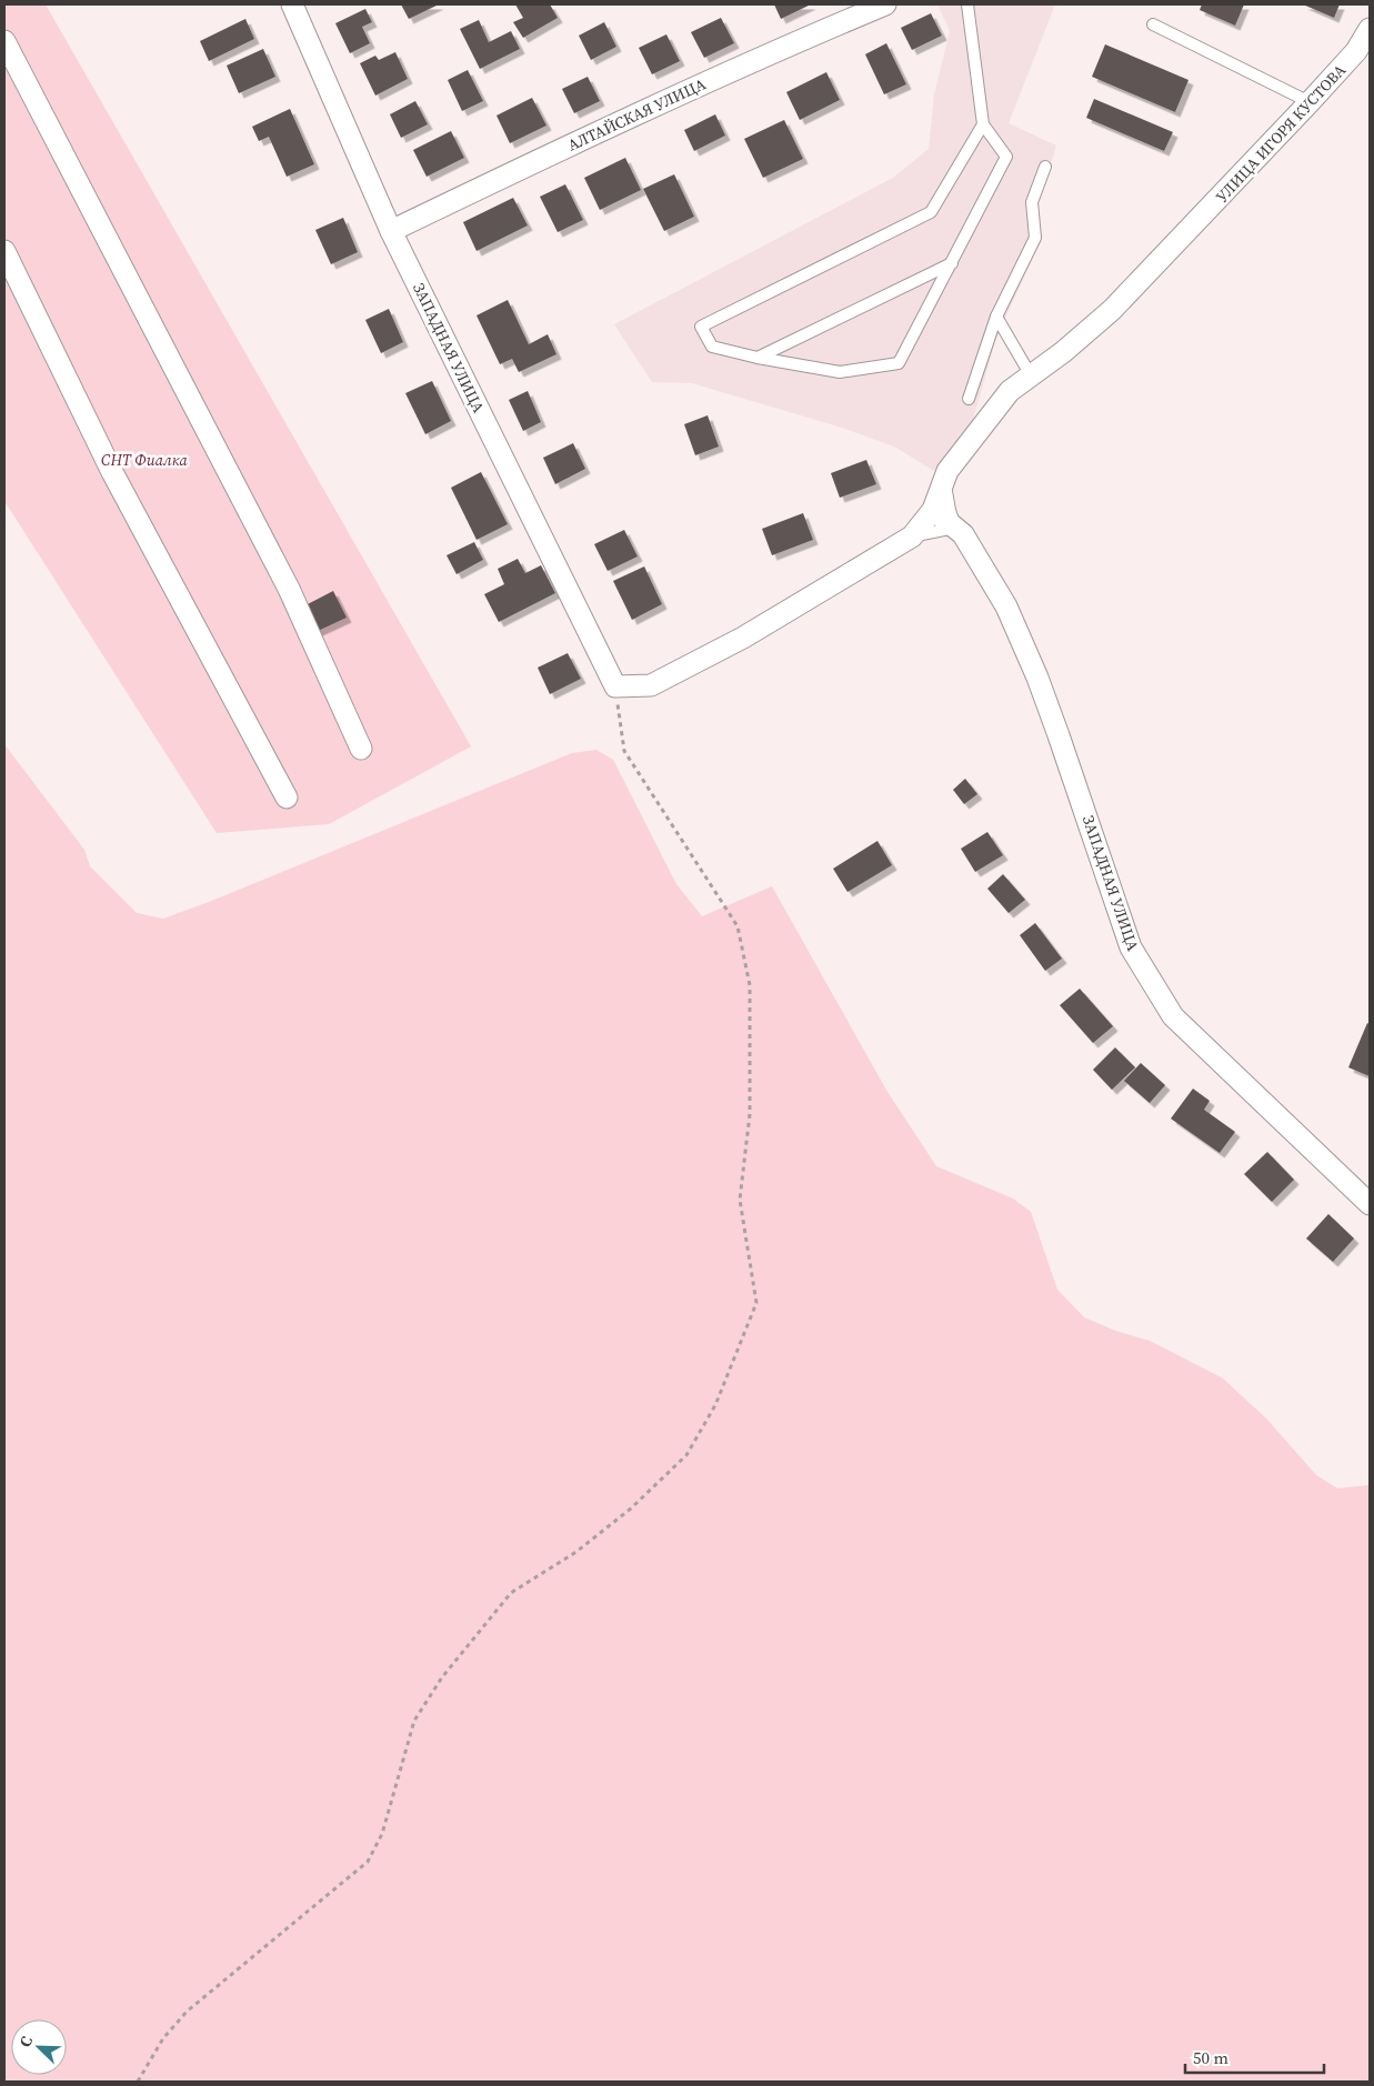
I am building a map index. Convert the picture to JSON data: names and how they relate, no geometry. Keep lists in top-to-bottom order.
{
  "streets": {
    "street": ["АЛТАЙСКАЯ УЛИЦА", "УЛИЦА ИГОРЯ КУСТОВА", "ЗАПАДНАЯ УЛИЦА"]
  },
  "crossings": [
    ["АЛТАЙСКАЯ УЛИЦА", "ЗАПАДНАЯ УЛИЦА"],
    ["УЛИЦА ИГОРЯ КУСТОВА", "ЗАПАДНАЯ УЛИЦА"]
  ],
  "parks": ["СНТ Фиалка"],
  "scale_bar": "50 m",
  "north": "top left"
}
